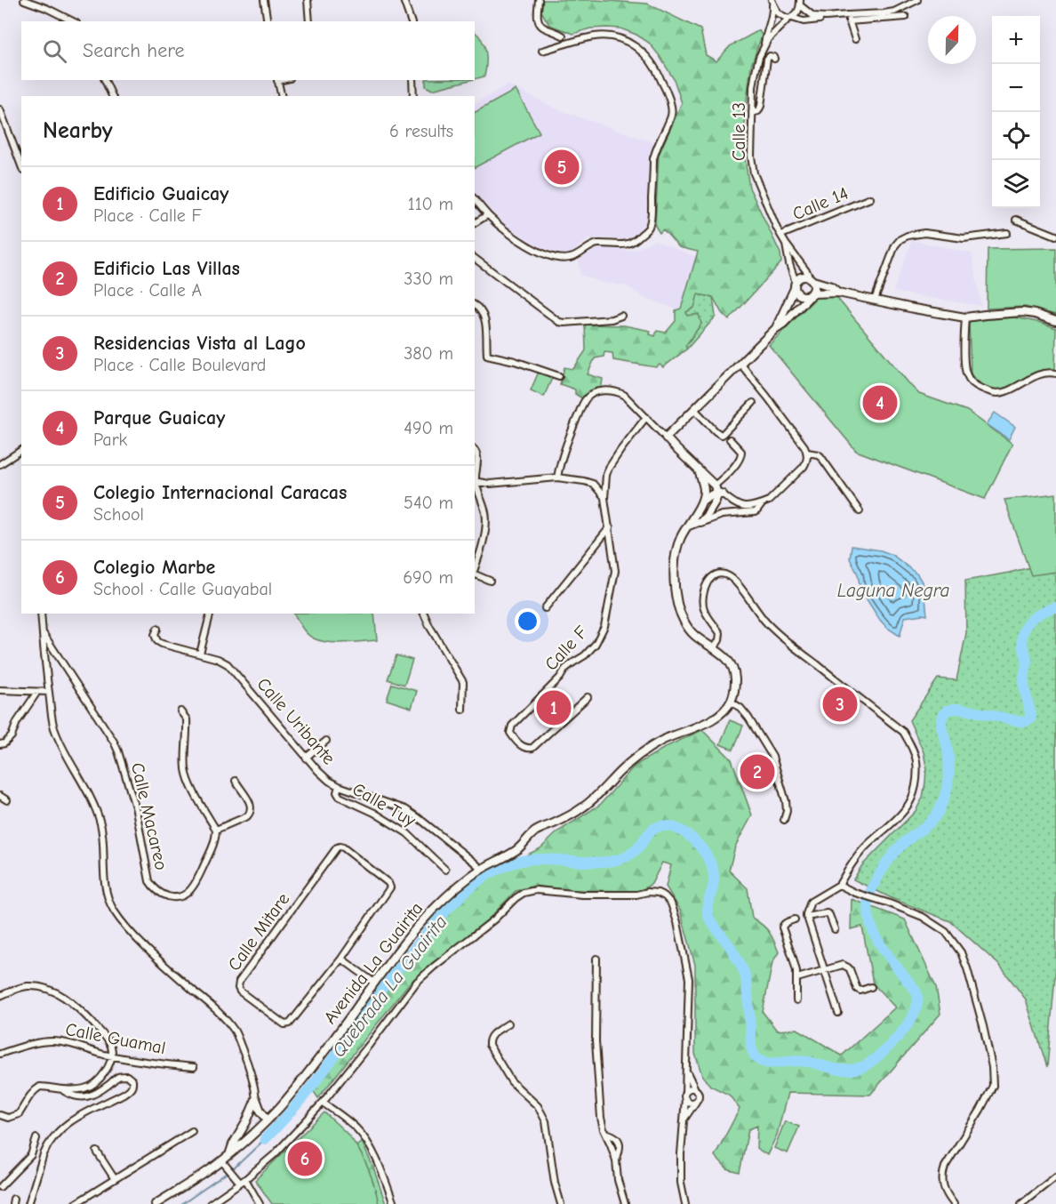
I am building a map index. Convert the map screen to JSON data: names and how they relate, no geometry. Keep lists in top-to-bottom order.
{
  "streets": {
    "street": [
      "Calle 13",
      "Calle 14",
      "Calle F",
      "Calle Uribante",
      "Calle Tuy",
      "Calle Macareo",
      "Calle Mitare",
      "Avenida La Guairita",
      "Calle Guamal"
    ]
  },
  "crossings": [
    ["Calle 13", "Calle 14"],
    ["Calle Uribante", "Calle Tuy"],
    ["Calle Uribante", "Avenida La Guairita"]
  ],
  "water": ["Laguna Negra", "Quebrada La Guairita"],
  "north": "top",
  "page": {
    "map_buttons": ["+", "−"],
    "search": "Search here",
    "heading": ["Nearby", "6 results"],
    "pins": [
      "5",
      "4",
      "3",
      "1",
      "2",
      "6"
    ],
    "list": [
      {
        "mark": "1",
        "name": "Edificio Guaicay",
        "note": "Place · Calle F",
        "value": "110 m"
      },
      {
        "mark": "2",
        "name": "Edificio Las Villas",
        "note": "Place · Calle A",
        "value": "330 m"
      },
      {
        "mark": "3",
        "name": "Residencias Vista al Lago",
        "note": "Place · Calle Boulevard",
        "value": "380 m"
      },
      {
        "mark": "4",
        "name": "Parque Guaicay",
        "note": "Park",
        "value": "490 m"
      },
      {
        "mark": "5",
        "name": "Colegio Internacional Caracas",
        "note": "School",
        "value": "540 m"
      },
      {
        "mark": "6",
        "name": "Colegio Marbe",
        "note": "School · Calle Guayabal",
        "value": "690 m"
      }
    ]
  }
}
